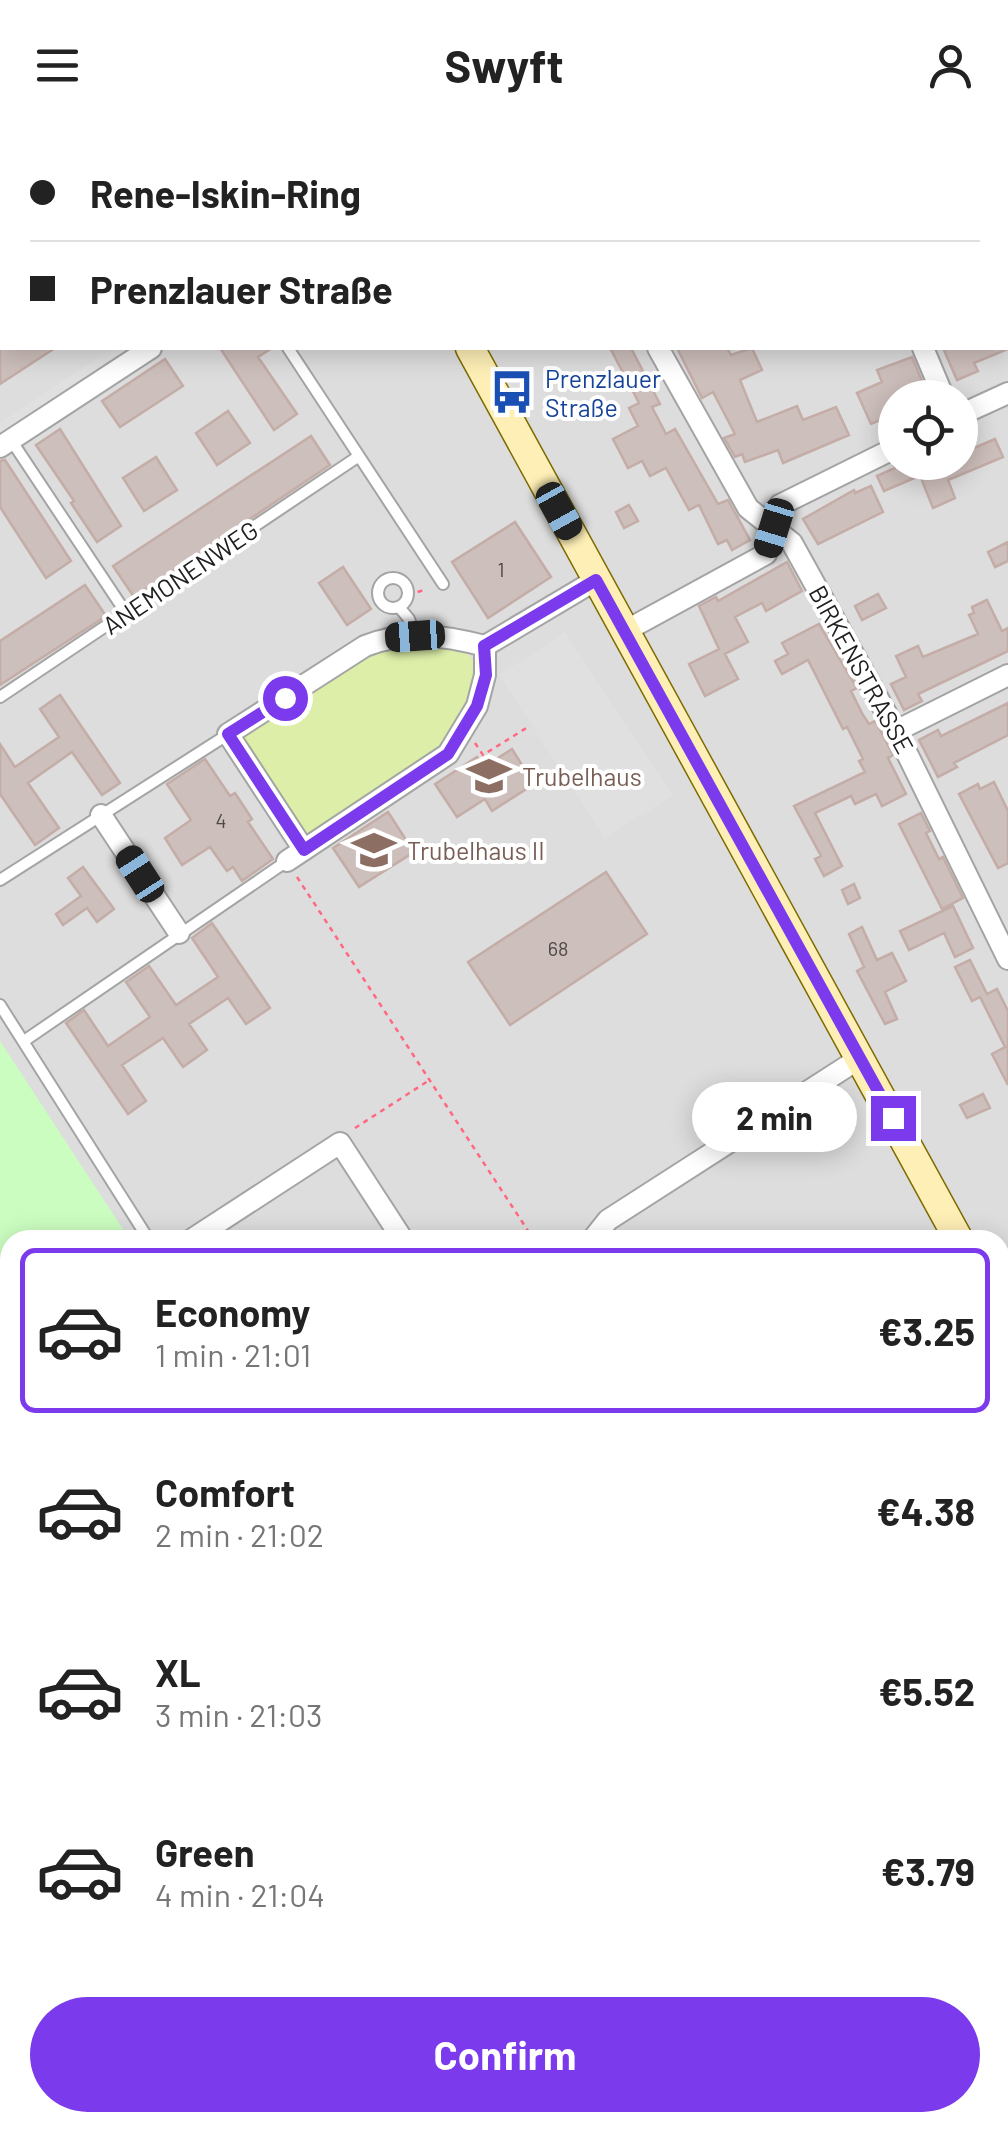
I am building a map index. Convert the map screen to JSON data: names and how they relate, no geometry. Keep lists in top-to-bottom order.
{
  "streets": {
    "street": ["BIRKENSTRASSE"],
    "lane": ["ANEMONENWEG"]
  },
  "places": {
    "bus stop": ["Prenzlauer Straße"],
    "school or university": ["Trubelhaus", "Trubelhaus II"]
  },
  "house_numbers": ["1", "4", "68"],
  "page": {
    "header": "Swyft",
    "banner": ["Rene-Iskin-Ring", "Prenzlauer Straße"],
    "bubble": "2 min",
    "list": [
      {
        "name": "Economy",
        "note": "1 min · 21:01",
        "value": "€3.25"
      },
      {
        "name": "Comfort",
        "note": "2 min · 21:02",
        "value": "€4.38"
      },
      {
        "name": "XL",
        "note": "3 min · 21:03",
        "value": "€5.52"
      },
      {
        "name": "Green",
        "note": "4 min · 21:04",
        "value": "€3.79"
      }
    ],
    "buttons": "Confirm"
  }
}
